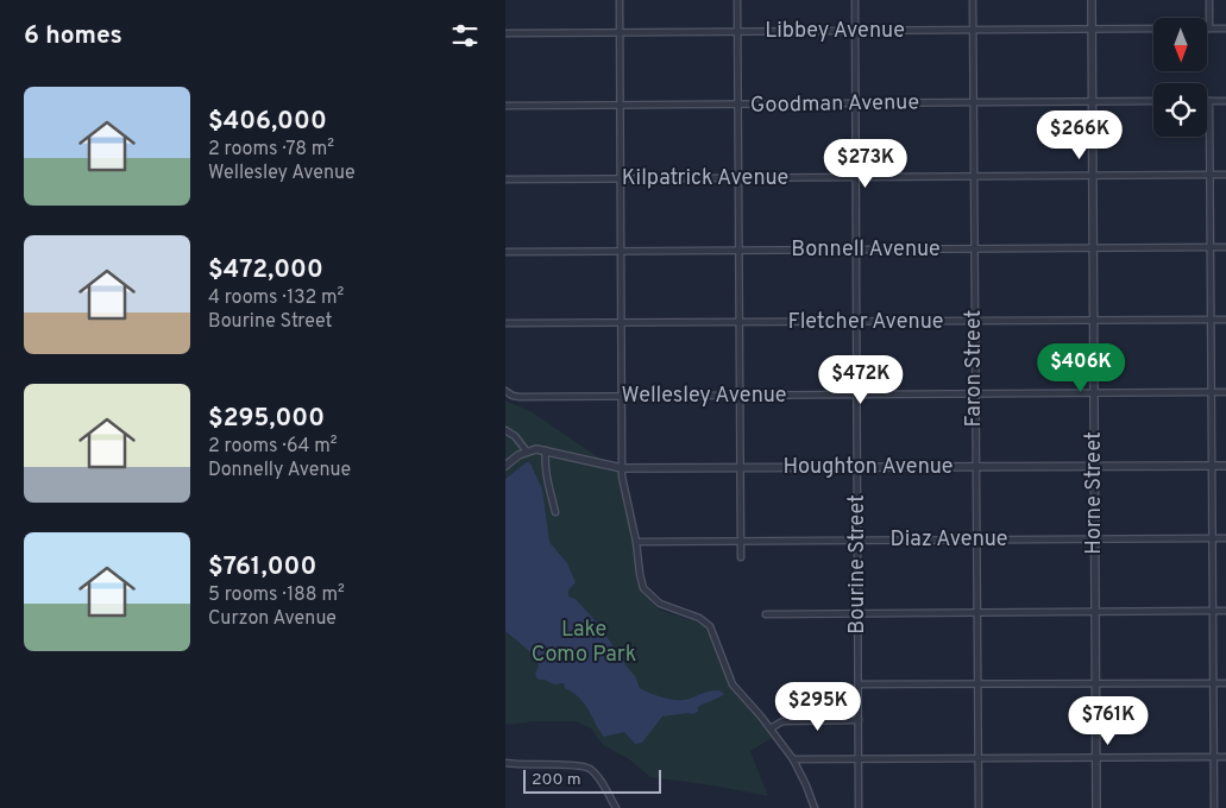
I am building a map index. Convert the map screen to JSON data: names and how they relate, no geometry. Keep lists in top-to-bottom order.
{
  "streets": {
    "street": [
      "Libbey Avenue",
      "Goodman Avenue",
      "Kilpatrick Avenue",
      "Bonnell Avenue",
      "Fletcher Avenue",
      "Faron Street",
      "Wellesley Avenue",
      "Houghton Avenue",
      "Horne Street",
      "Diaz Avenue",
      "Bourine Street"
    ]
  },
  "crossings": [
    ["Libbey Avenue", "Faron Street"],
    ["Libbey Avenue", "Horne Street"],
    ["Libbey Avenue", "Bourine Street"],
    ["Goodman Avenue", "Faron Street"],
    ["Goodman Avenue", "Horne Street"],
    ["Goodman Avenue", "Bourine Street"],
    ["Kilpatrick Avenue", "Faron Street"],
    ["Kilpatrick Avenue", "Horne Street"],
    ["Kilpatrick Avenue", "Bourine Street"],
    ["Bonnell Avenue", "Faron Street"],
    ["Bonnell Avenue", "Horne Street"],
    ["Bonnell Avenue", "Bourine Street"],
    ["Fletcher Avenue", "Faron Street"],
    ["Fletcher Avenue", "Horne Street"],
    ["Fletcher Avenue", "Bourine Street"],
    ["Faron Street", "Wellesley Avenue"],
    ["Faron Street", "Houghton Avenue"],
    ["Faron Street", "Diaz Avenue"],
    ["Wellesley Avenue", "Horne Street"],
    ["Wellesley Avenue", "Bourine Street"],
    ["Houghton Avenue", "Horne Street"],
    ["Houghton Avenue", "Bourine Street"],
    ["Horne Street", "Diaz Avenue"],
    ["Diaz Avenue", "Bourine Street"]
  ],
  "parks": ["Lake Como Park"],
  "scale_bar": "200 m",
  "north": "bottom",
  "page": {
    "heading": "6 homes",
    "list": [
      {
        "name": "$406,000",
        "note": "2 rooms · 78 m² · Wellesley Avenue"
      },
      {
        "name": "$472,000",
        "note": "4 rooms · 132 m² · Bourine Street"
      },
      {
        "name": "$295,000",
        "note": "2 rooms · 64 m² · Donnelly Avenue"
      },
      {
        "name": "$761,000",
        "note": "5 rooms · 188 m² · Curzon Avenue"
      }
    ],
    "price": [
      "$266K",
      "$273K",
      "$406K",
      "$472K",
      "$295K",
      "$761K"
    ],
    "scale": "200 m"
  }
}
